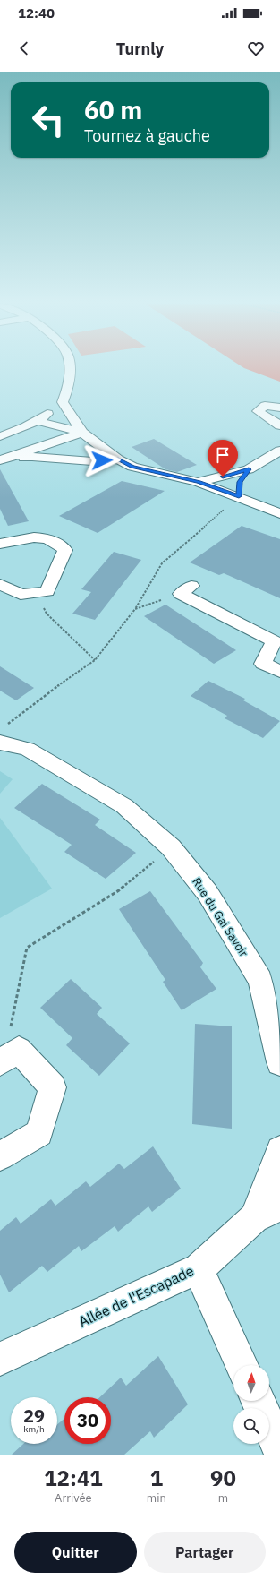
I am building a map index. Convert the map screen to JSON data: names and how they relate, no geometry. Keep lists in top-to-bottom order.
{
  "streets": {
    "street": ["Rue du Gai Savoir", "Allée de l'Escapade"]
  },
  "north": "top",
  "page": {
    "status": "12:40",
    "header": "Turnly",
    "turn": ["60 m", "Tournez à gauche"],
    "speed": "29 km/h",
    "limit": "30",
    "eta": [
      "12:41",
      "Arrivée",
      "1",
      "min",
      "90",
      "m"
    ],
    "buttons": ["Quitter", "Partager"]
  }
}
